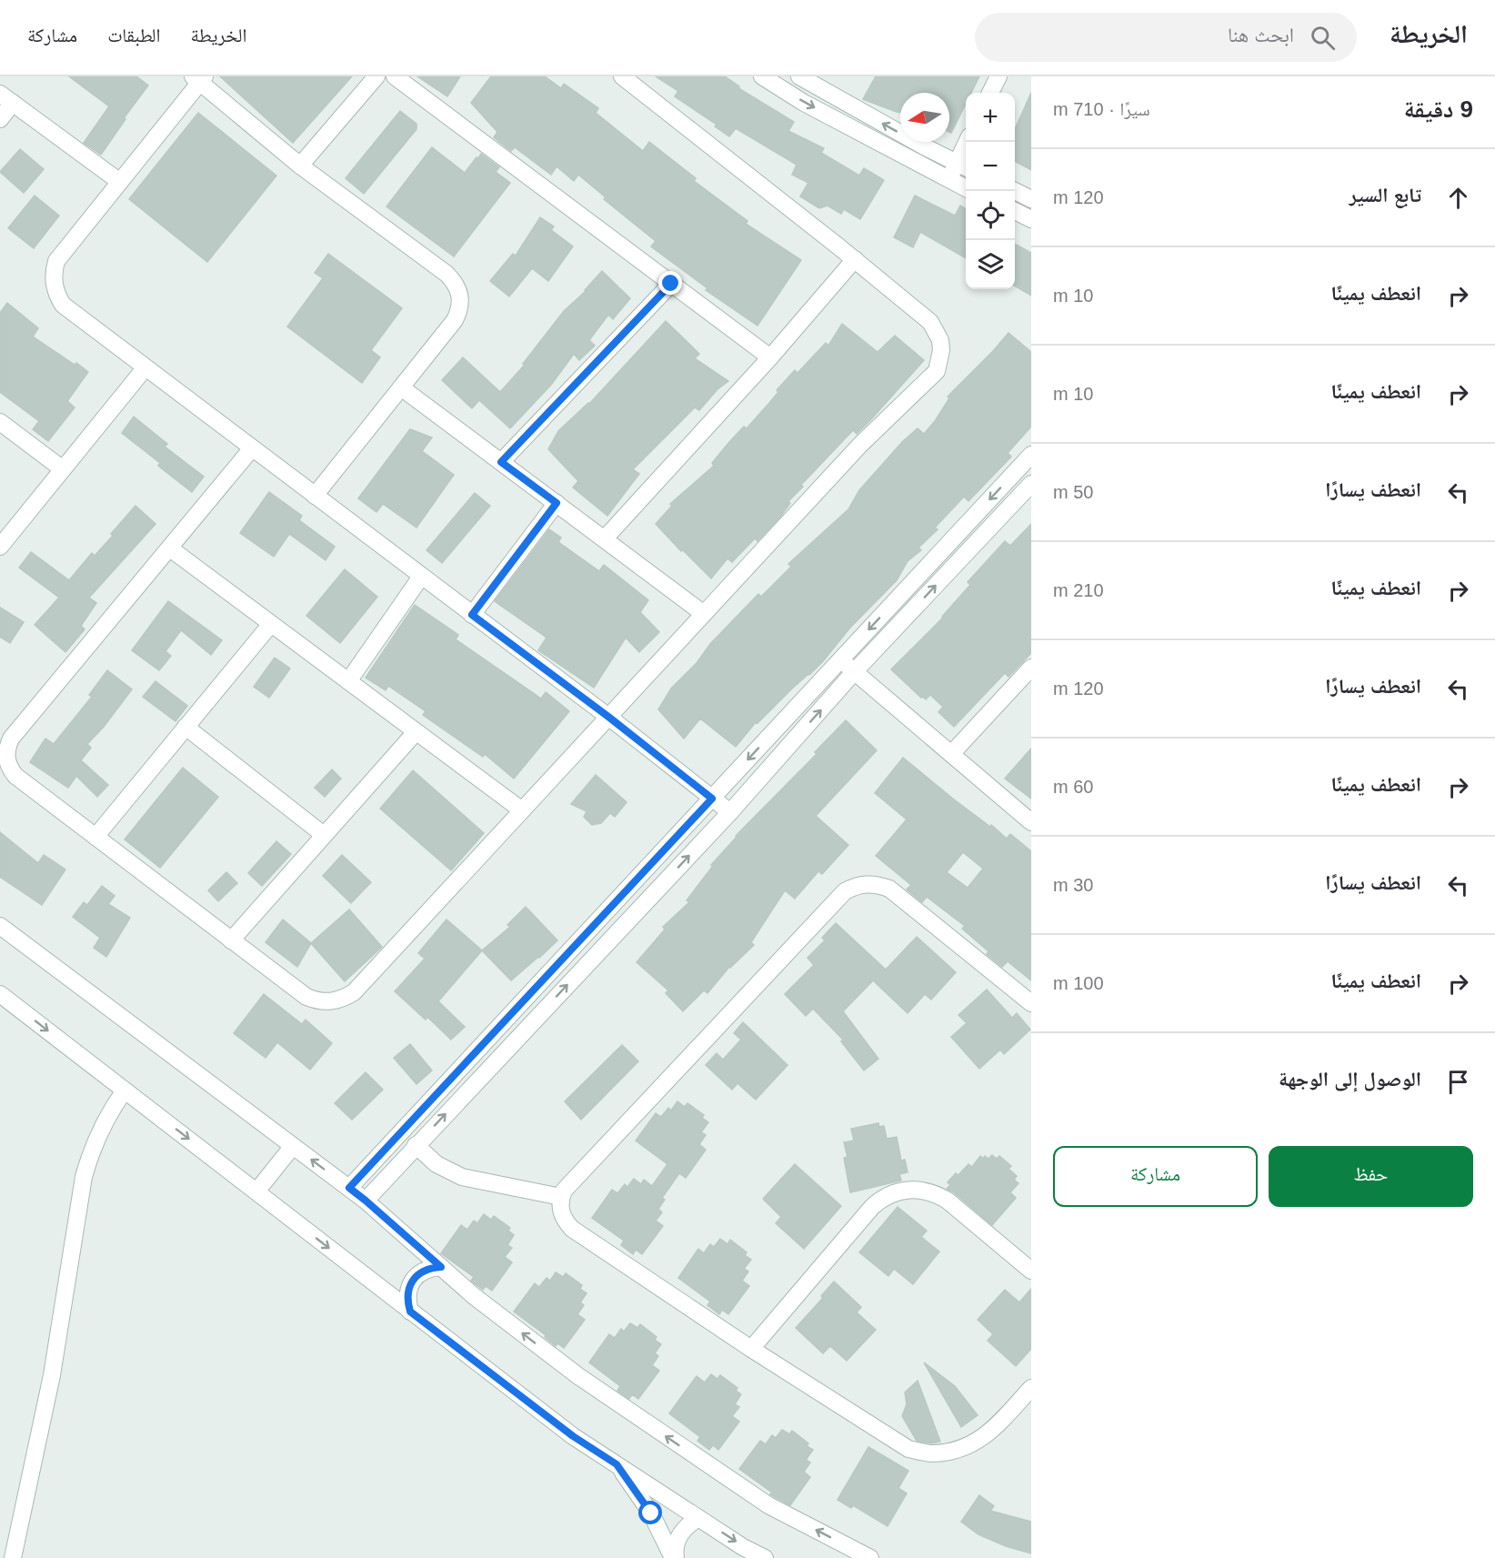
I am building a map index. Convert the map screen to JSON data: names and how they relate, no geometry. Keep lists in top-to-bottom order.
{
  "north": "left",
  "page": {
    "header": "الخريطة",
    "search": "ابحث هنا",
    "nav": ["الخريطة", "الطبقات", "مشاركة"],
    "heading": ["9 دقيقة", "سيرًا · 710 m"],
    "map_buttons": ["+", "−"],
    "list": [
      ["تابع السير", "120 m"],
      ["انعطف يمينًا", "10 m"],
      ["انعطف يمينًا", "10 m"],
      ["انعطف يسارًا", "50 m"],
      ["انعطف يمينًا", "210 m"],
      ["انعطف يسارًا", "120 m"],
      ["انعطف يمينًا", "60 m"],
      ["انعطف يسارًا", "30 m"],
      ["انعطف يمينًا", "100 m"],
      "الوصول إلى الوجهة"
    ],
    "buttons": ["حفظ", "مشاركة"]
  }
}
